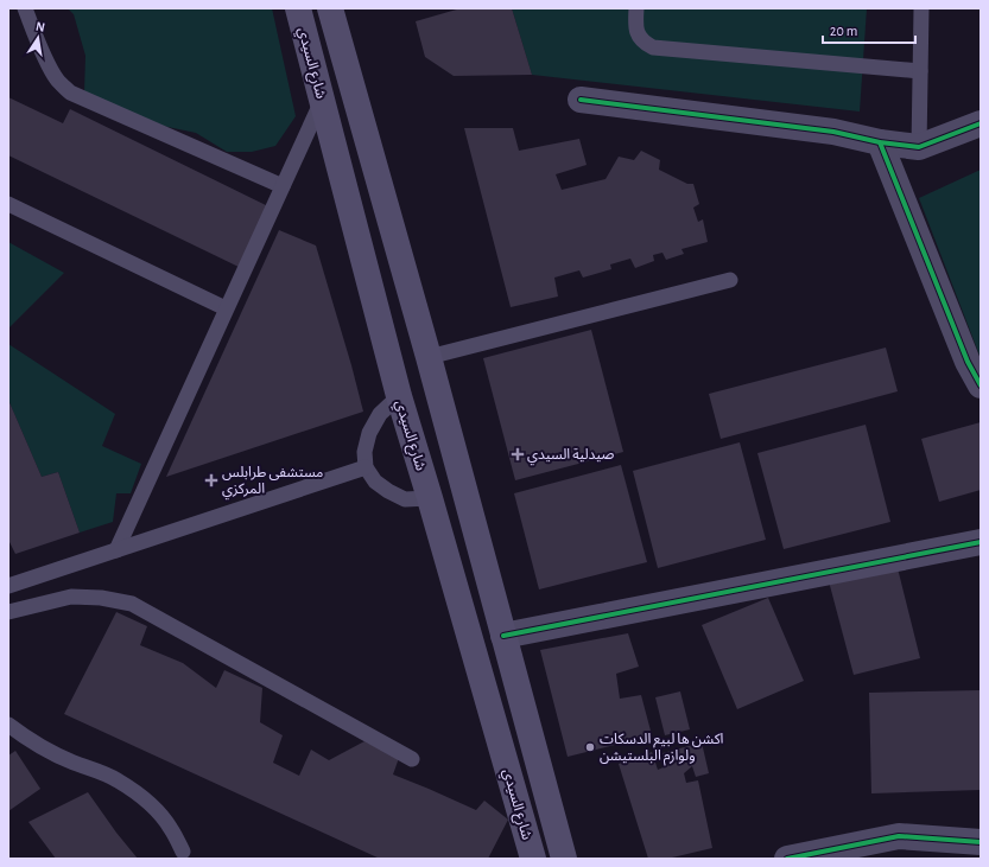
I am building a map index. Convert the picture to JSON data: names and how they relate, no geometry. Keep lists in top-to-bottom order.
{
  "streets": {
    "main road": ["شارع السيدي"]
  },
  "places": {
    "health": ["صيدلية السيدي", "مستشفى طرابلس المركزي"],
    "other": ["اكشن ها لبيع الدسكات ولوازم البلستيشن"]
  },
  "scale_bar": "20 m",
  "north": "top"
}
